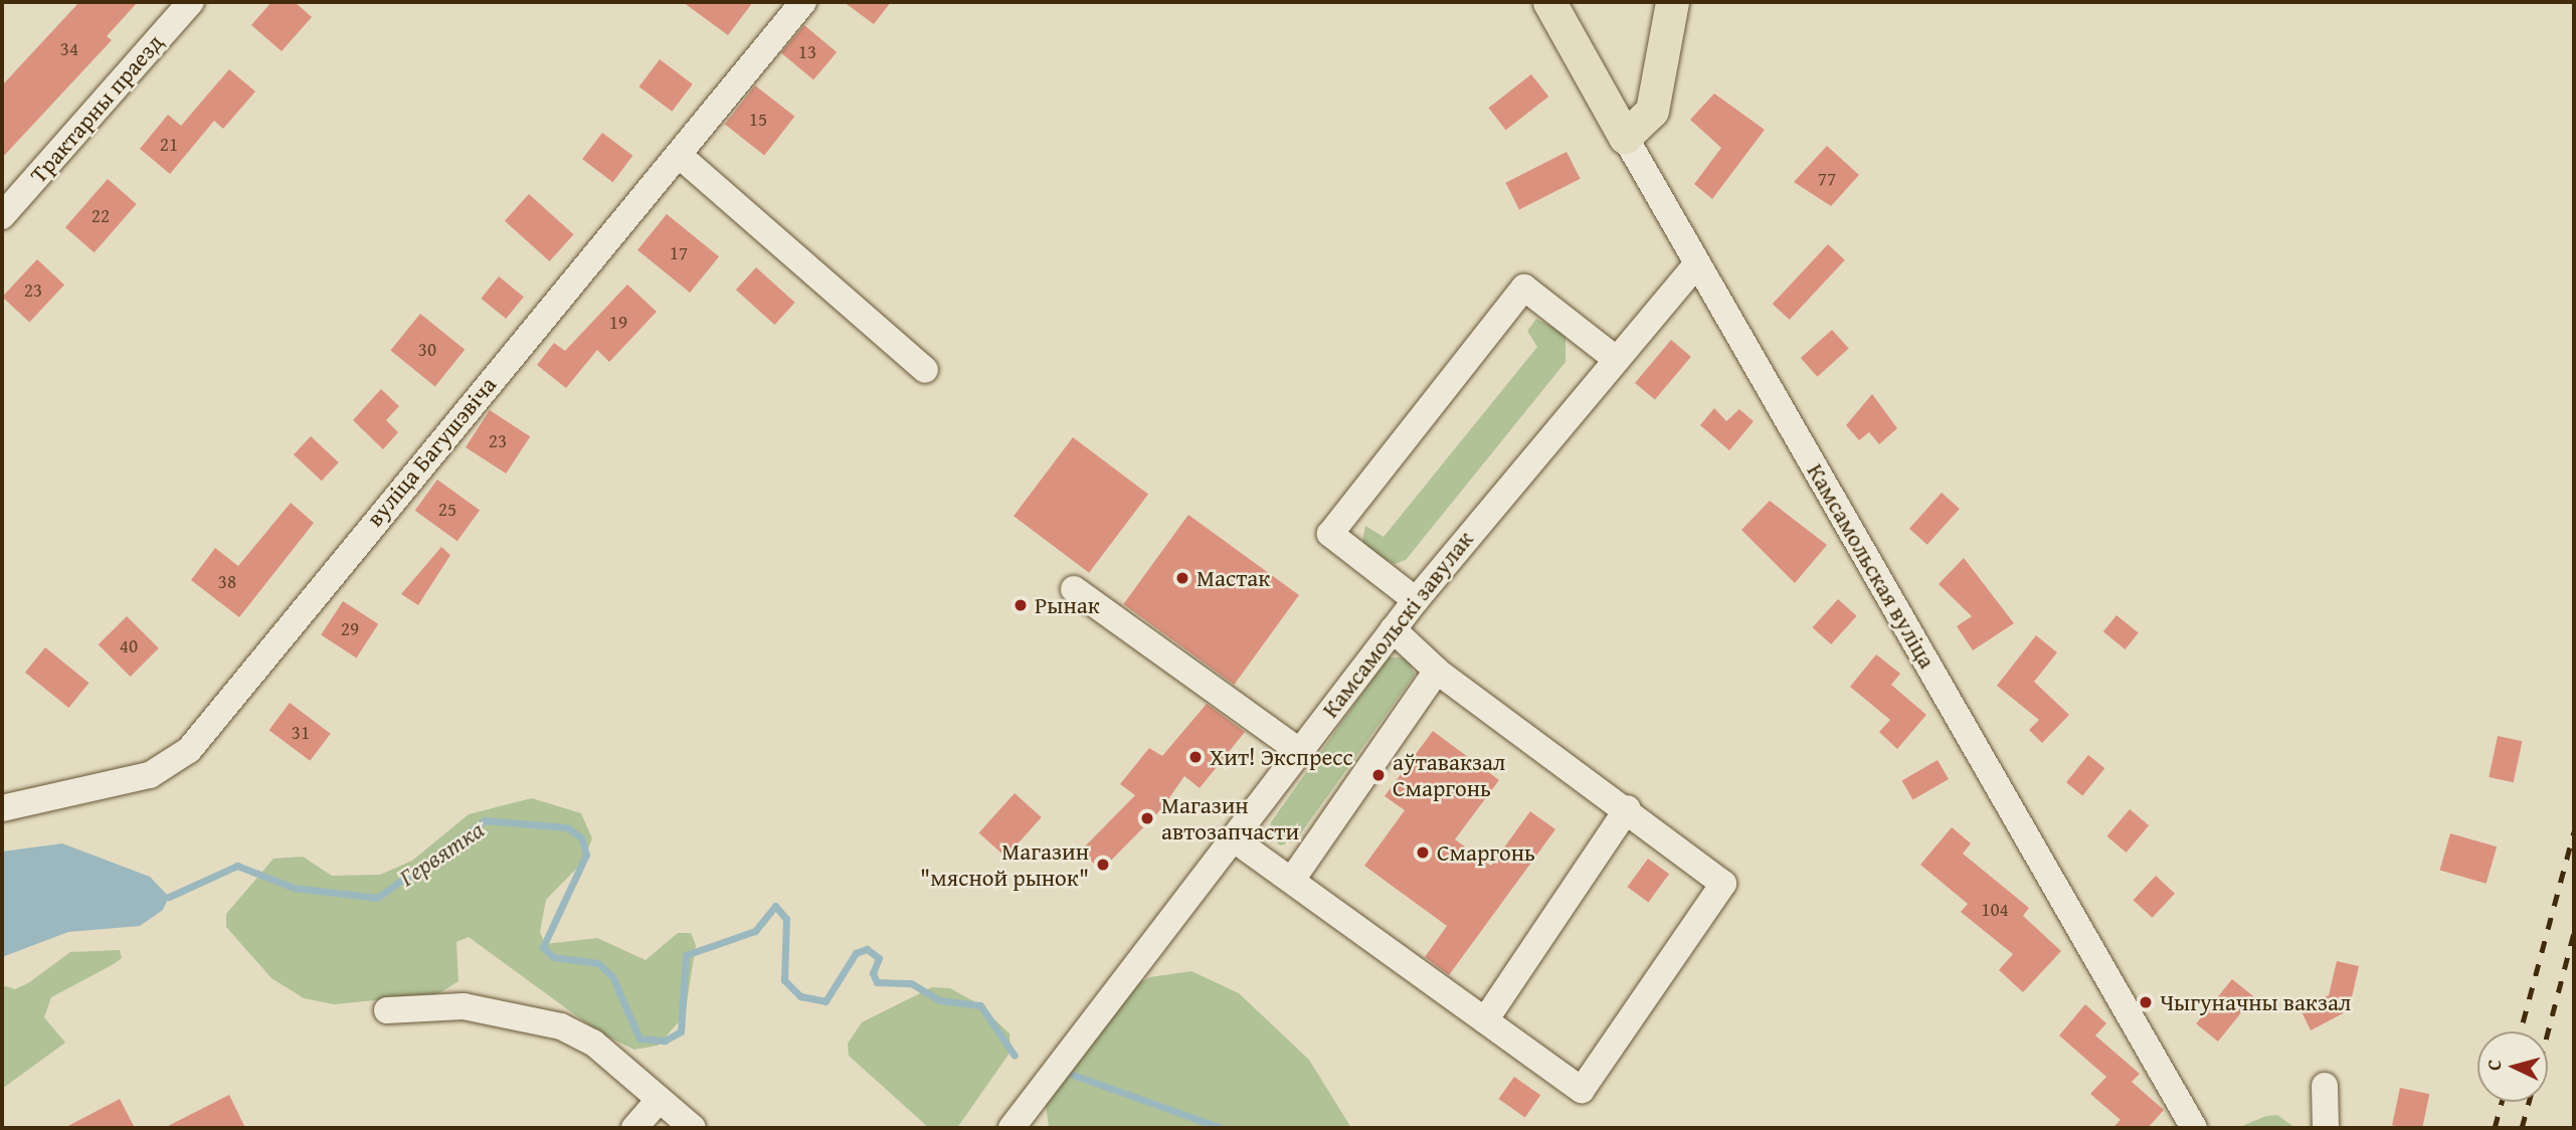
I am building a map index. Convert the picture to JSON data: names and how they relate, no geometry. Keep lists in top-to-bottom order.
{
  "streets": {
    "main road": ["Камсамольская вуліца"],
    "street": ["Трактарны праезд", "вуліца Багушэвіча", "Камсамольскі завулак"]
  },
  "crossings": [
    ["Камсамольская вуліца", "Камсамольскі завулак"]
  ],
  "water": ["Гервятка"],
  "places": [
    "Мастак",
    "Рынак",
    "Хит! Экспресс",
    "аўтавакзал Смаргонь",
    "Магазин автозапчасти",
    "Смаргонь",
    "Магазин \"мясной рынок\"",
    "Чыгуначны вакзал"
  ],
  "house_numbers": [
    "34",
    "13",
    "15",
    "21",
    "77",
    "22",
    "17",
    "23",
    "19",
    "30",
    "23",
    "25",
    "38",
    "29",
    "40",
    "31",
    "104"
  ],
  "north": "left"
}
